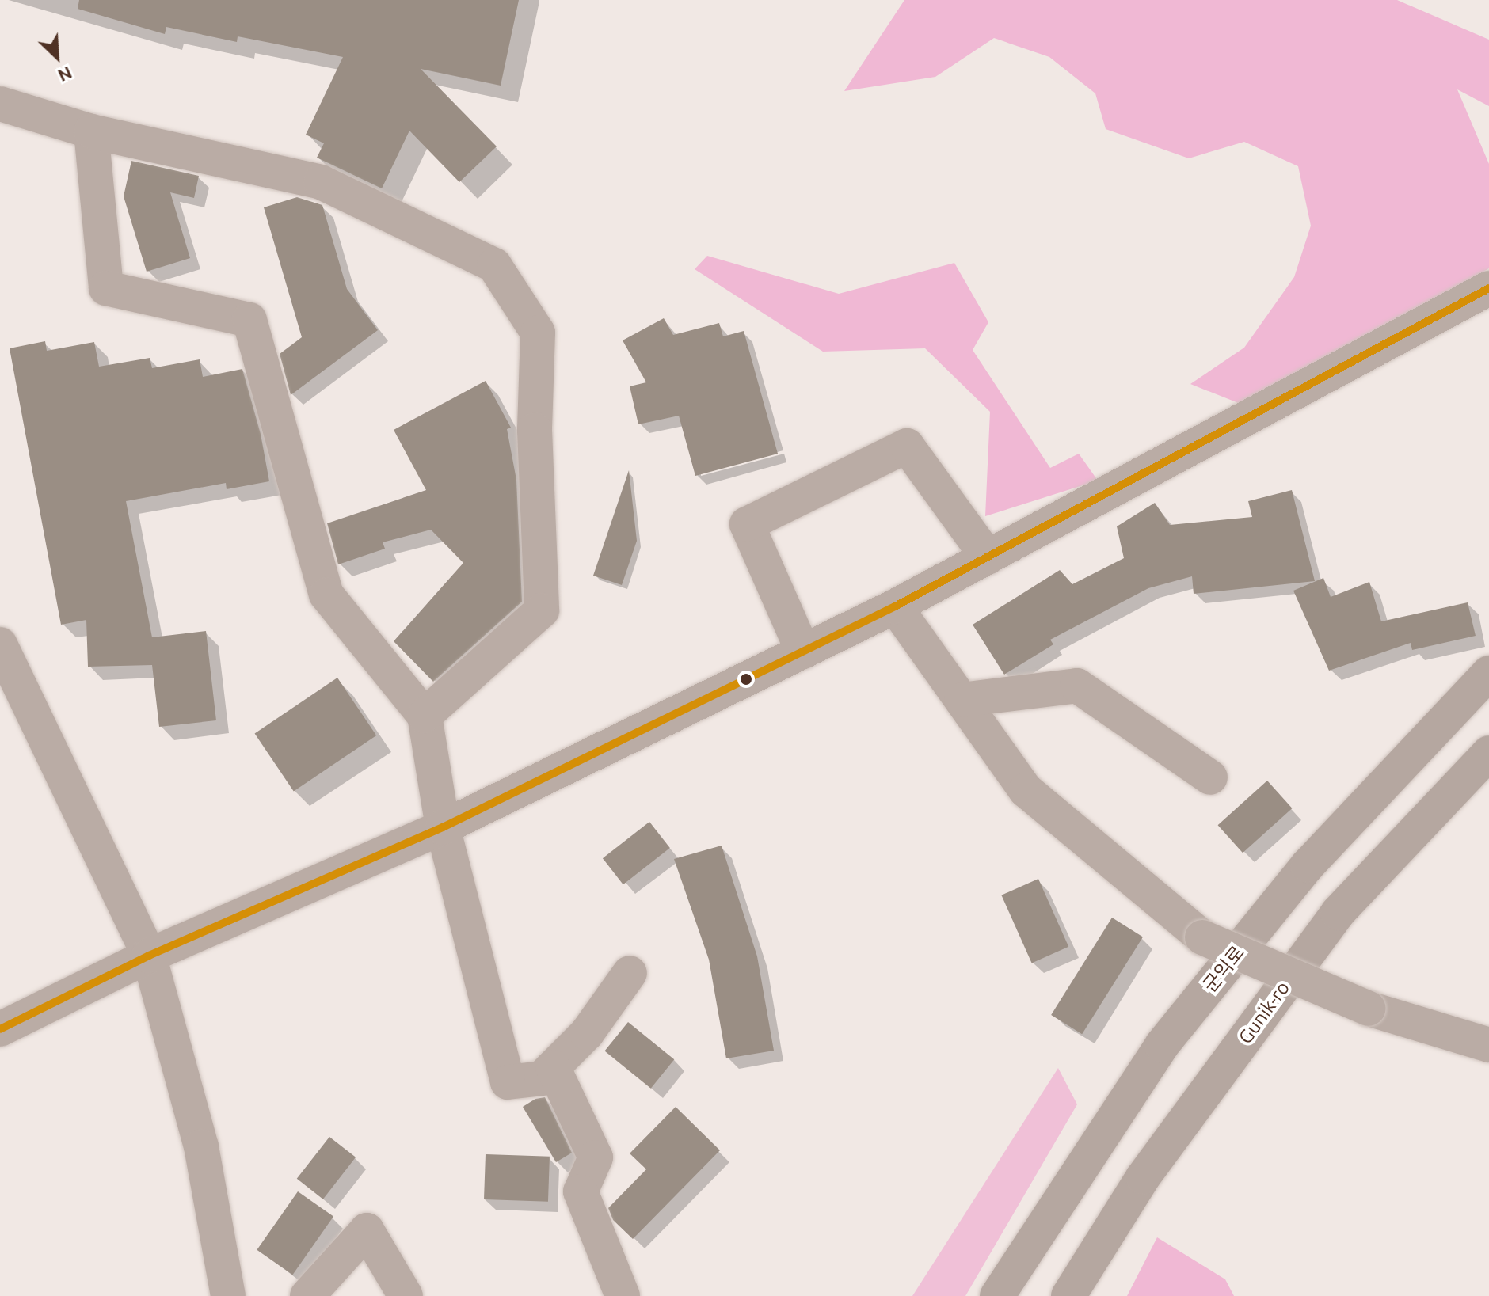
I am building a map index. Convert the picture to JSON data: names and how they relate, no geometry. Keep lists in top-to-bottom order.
{
  "streets": {
    "highway": ["군익로", "Gunik-ro"]
  },
  "north": "bottom right"
}
